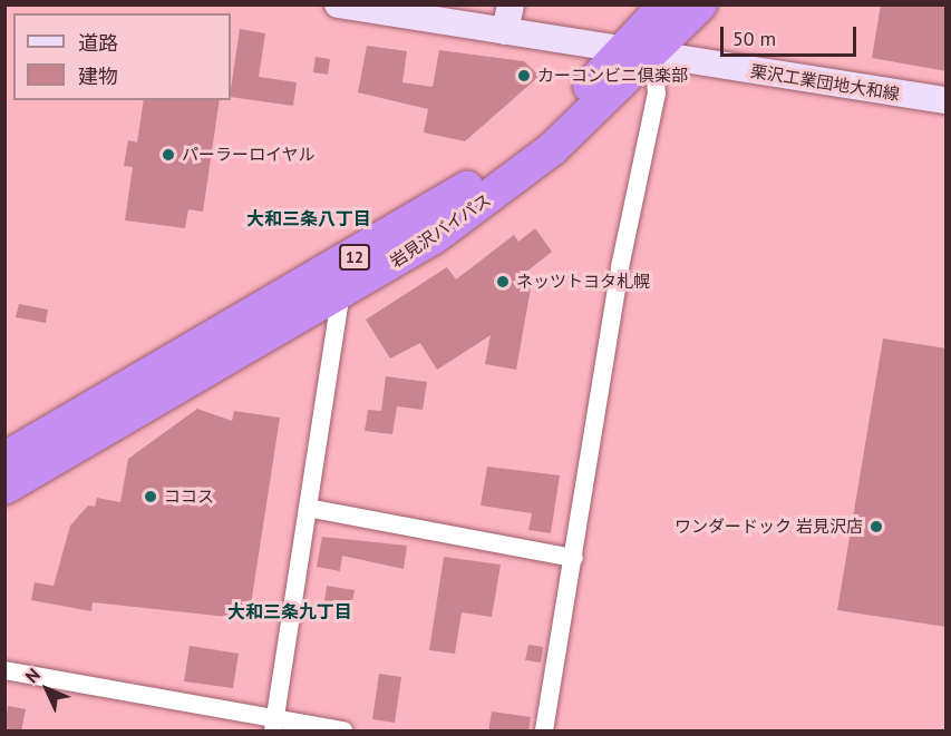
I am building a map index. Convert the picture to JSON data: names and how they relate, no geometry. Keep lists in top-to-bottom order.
{
  "streets": {
    "highway": ["岩見沢バイパス", "12"],
    "street": ["栗沢工業団地大和線"]
  },
  "crossings": [
    ["栗沢工業団地大和線", "岩見沢バイパス"]
  ],
  "districts": ["大和三条八丁目", "大和三条九丁目"],
  "places": [
    "カーコンビニ倶楽部",
    "パーラーロイヤル",
    "ネッツトヨタ札幌",
    "ココス",
    "ワンダードック 岩見沢店"
  ],
  "legend": ["道路", "建物"],
  "scale_bar": "50 m",
  "north": "top left"
}
